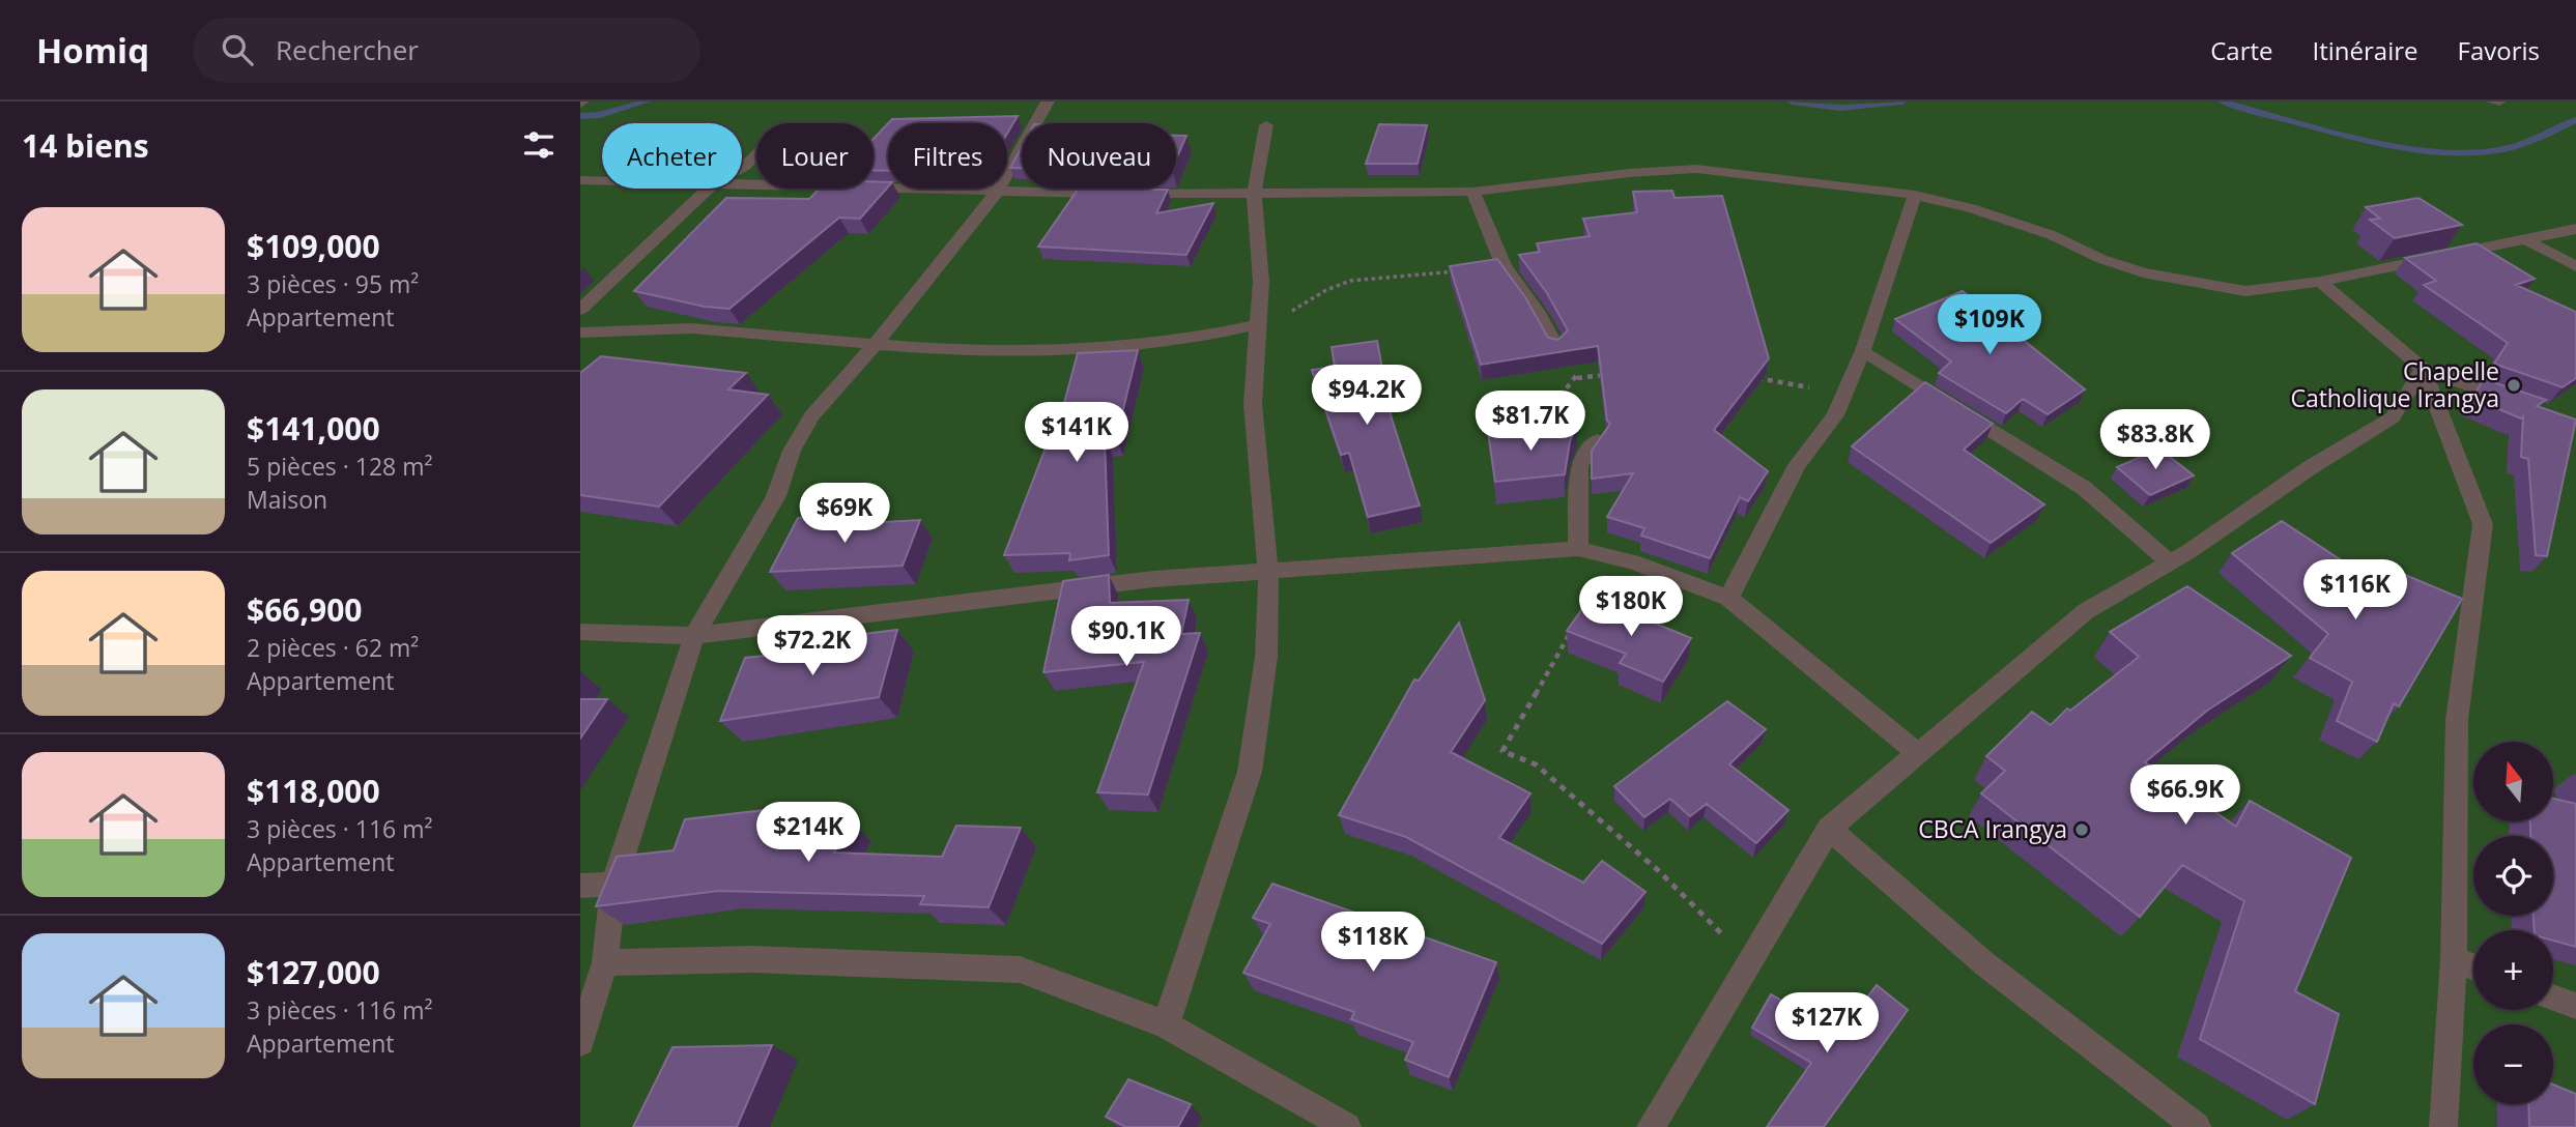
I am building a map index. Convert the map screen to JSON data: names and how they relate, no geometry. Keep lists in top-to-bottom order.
{
  "places": ["Chapelle Catholique Irangya", "CBCA Irangya"],
  "north": "top",
  "page": {
    "header": "Homiq",
    "search": "Rechercher",
    "nav": ["Carte", "Itinéraire", "Favoris"],
    "heading": "14 biens",
    "chip": [
      "Acheter",
      "Louer",
      "Filtres",
      "Nouveau"
    ],
    "list": [
      {
        "name": "$109,000",
        "note": "3 pièces · 95 m² · Appartement"
      },
      {
        "name": "$141,000",
        "note": "5 pièces · 128 m² · Maison"
      },
      {
        "name": "$66,900",
        "note": "2 pièces · 62 m² · Appartement"
      },
      {
        "name": "$118,000",
        "note": "3 pièces · 116 m² · Appartement"
      },
      {
        "name": "$127,000",
        "note": "3 pièces · 116 m² · Appartement"
      }
    ],
    "price": [
      "$109K",
      "$94.2K",
      "$81.7K",
      "$141K",
      "$83.8K",
      "$69K",
      "$116K",
      "$180K",
      "$90.1K",
      "$72.2K",
      "$66.9K",
      "$214K",
      "$118K",
      "$127K"
    ],
    "map_buttons": ["+", "−"]
  }
}
